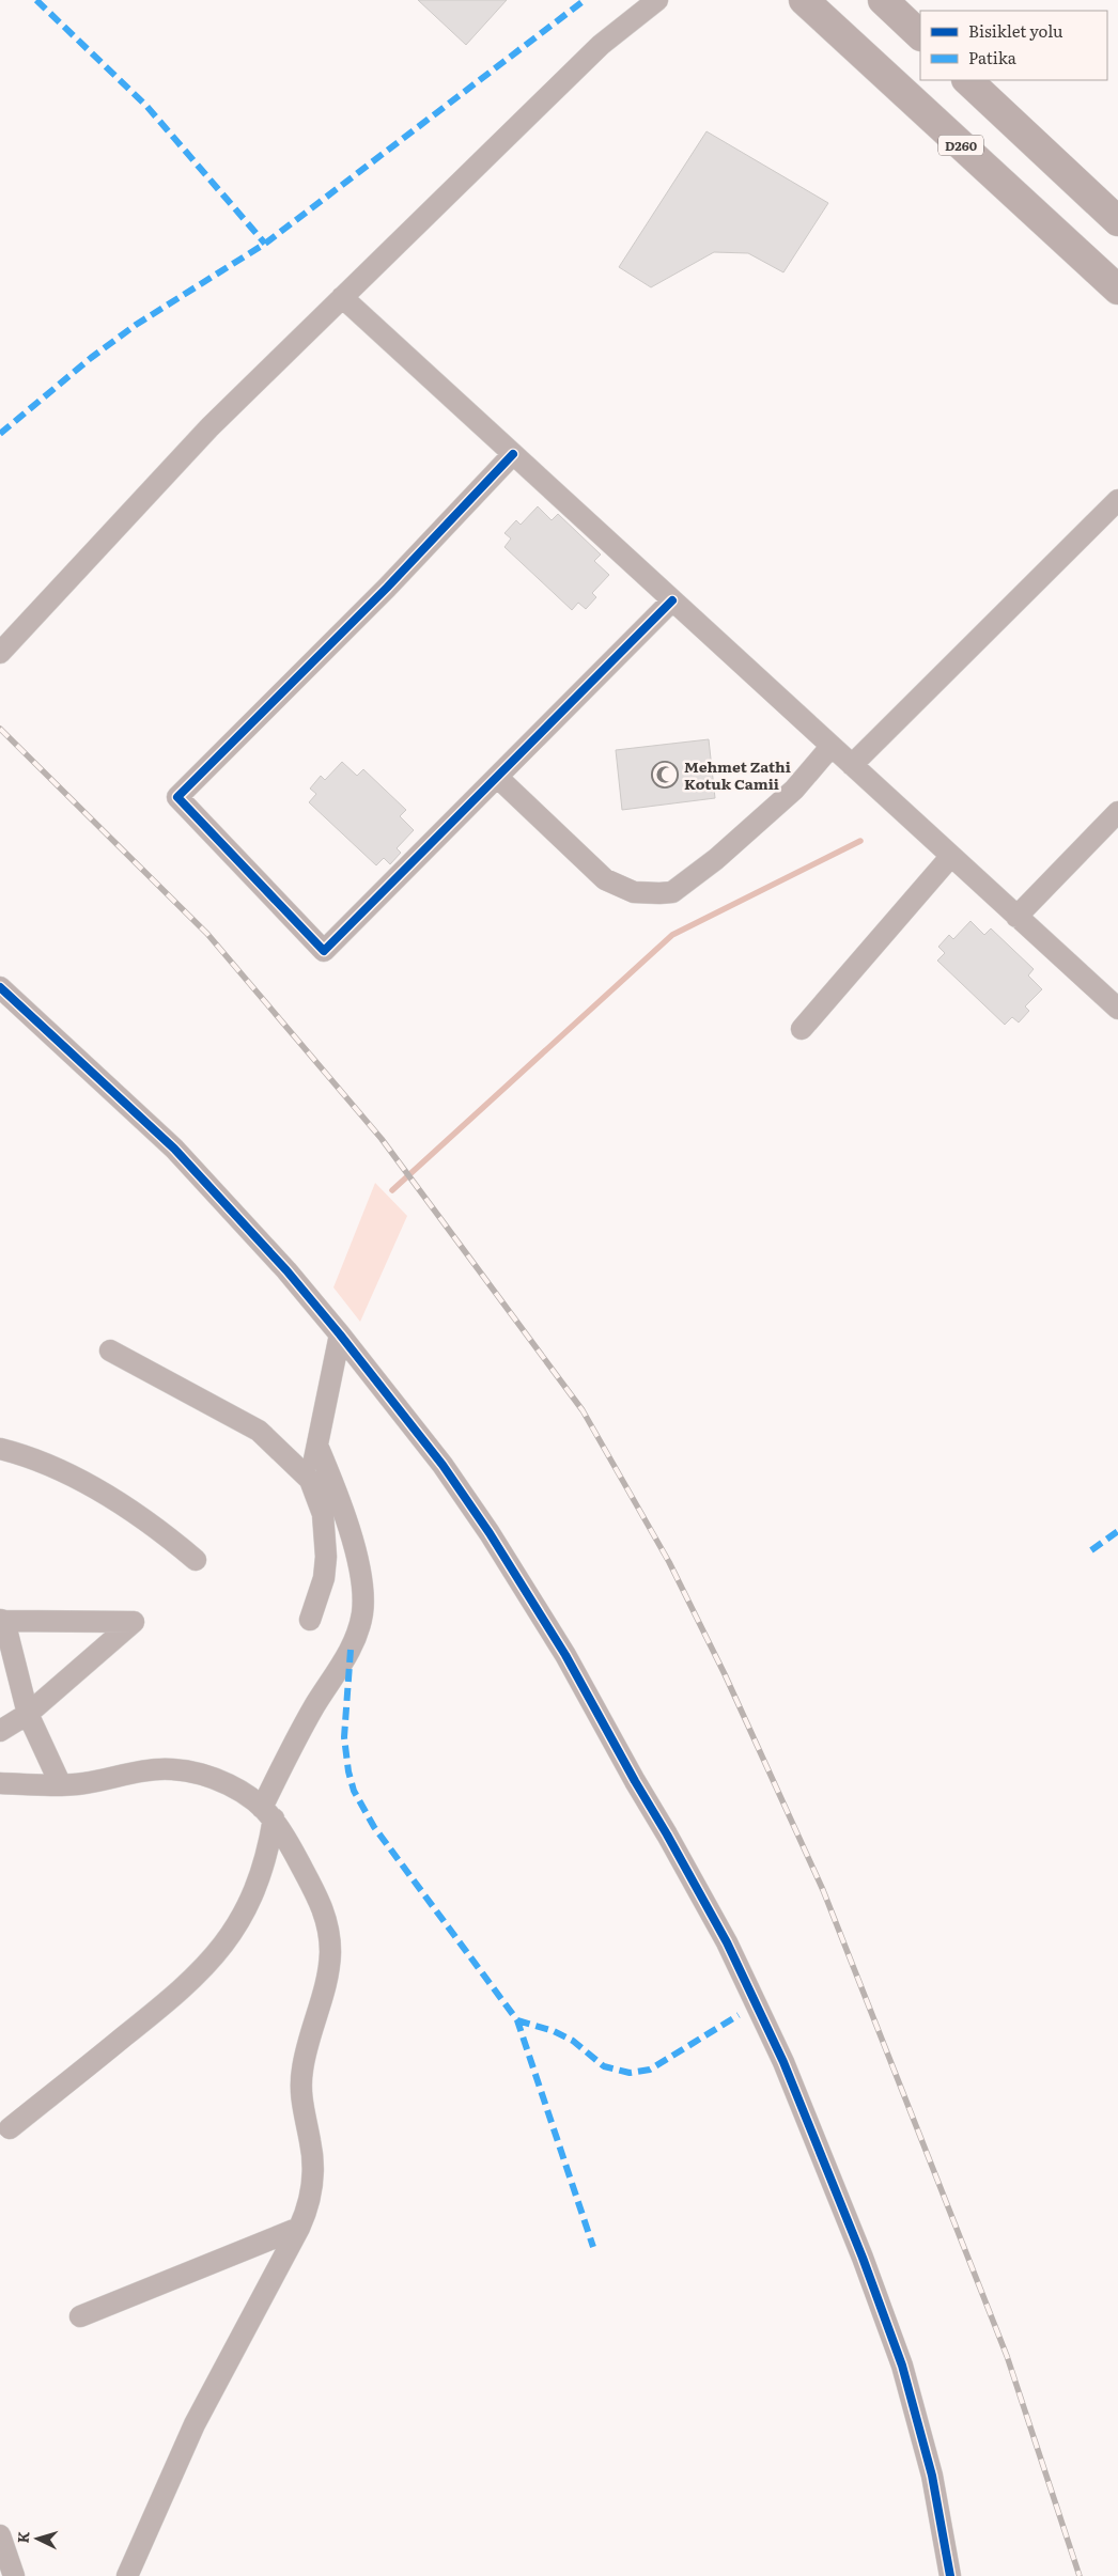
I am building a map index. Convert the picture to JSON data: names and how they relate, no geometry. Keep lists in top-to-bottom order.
{
  "streets": {
    "highway": ["D260"]
  },
  "places": {
    "mosque": ["Mehmet Zathi Kotuk Camii"]
  },
  "legend": ["Bisiklet yolu", "Patika"],
  "north": "left"
}
